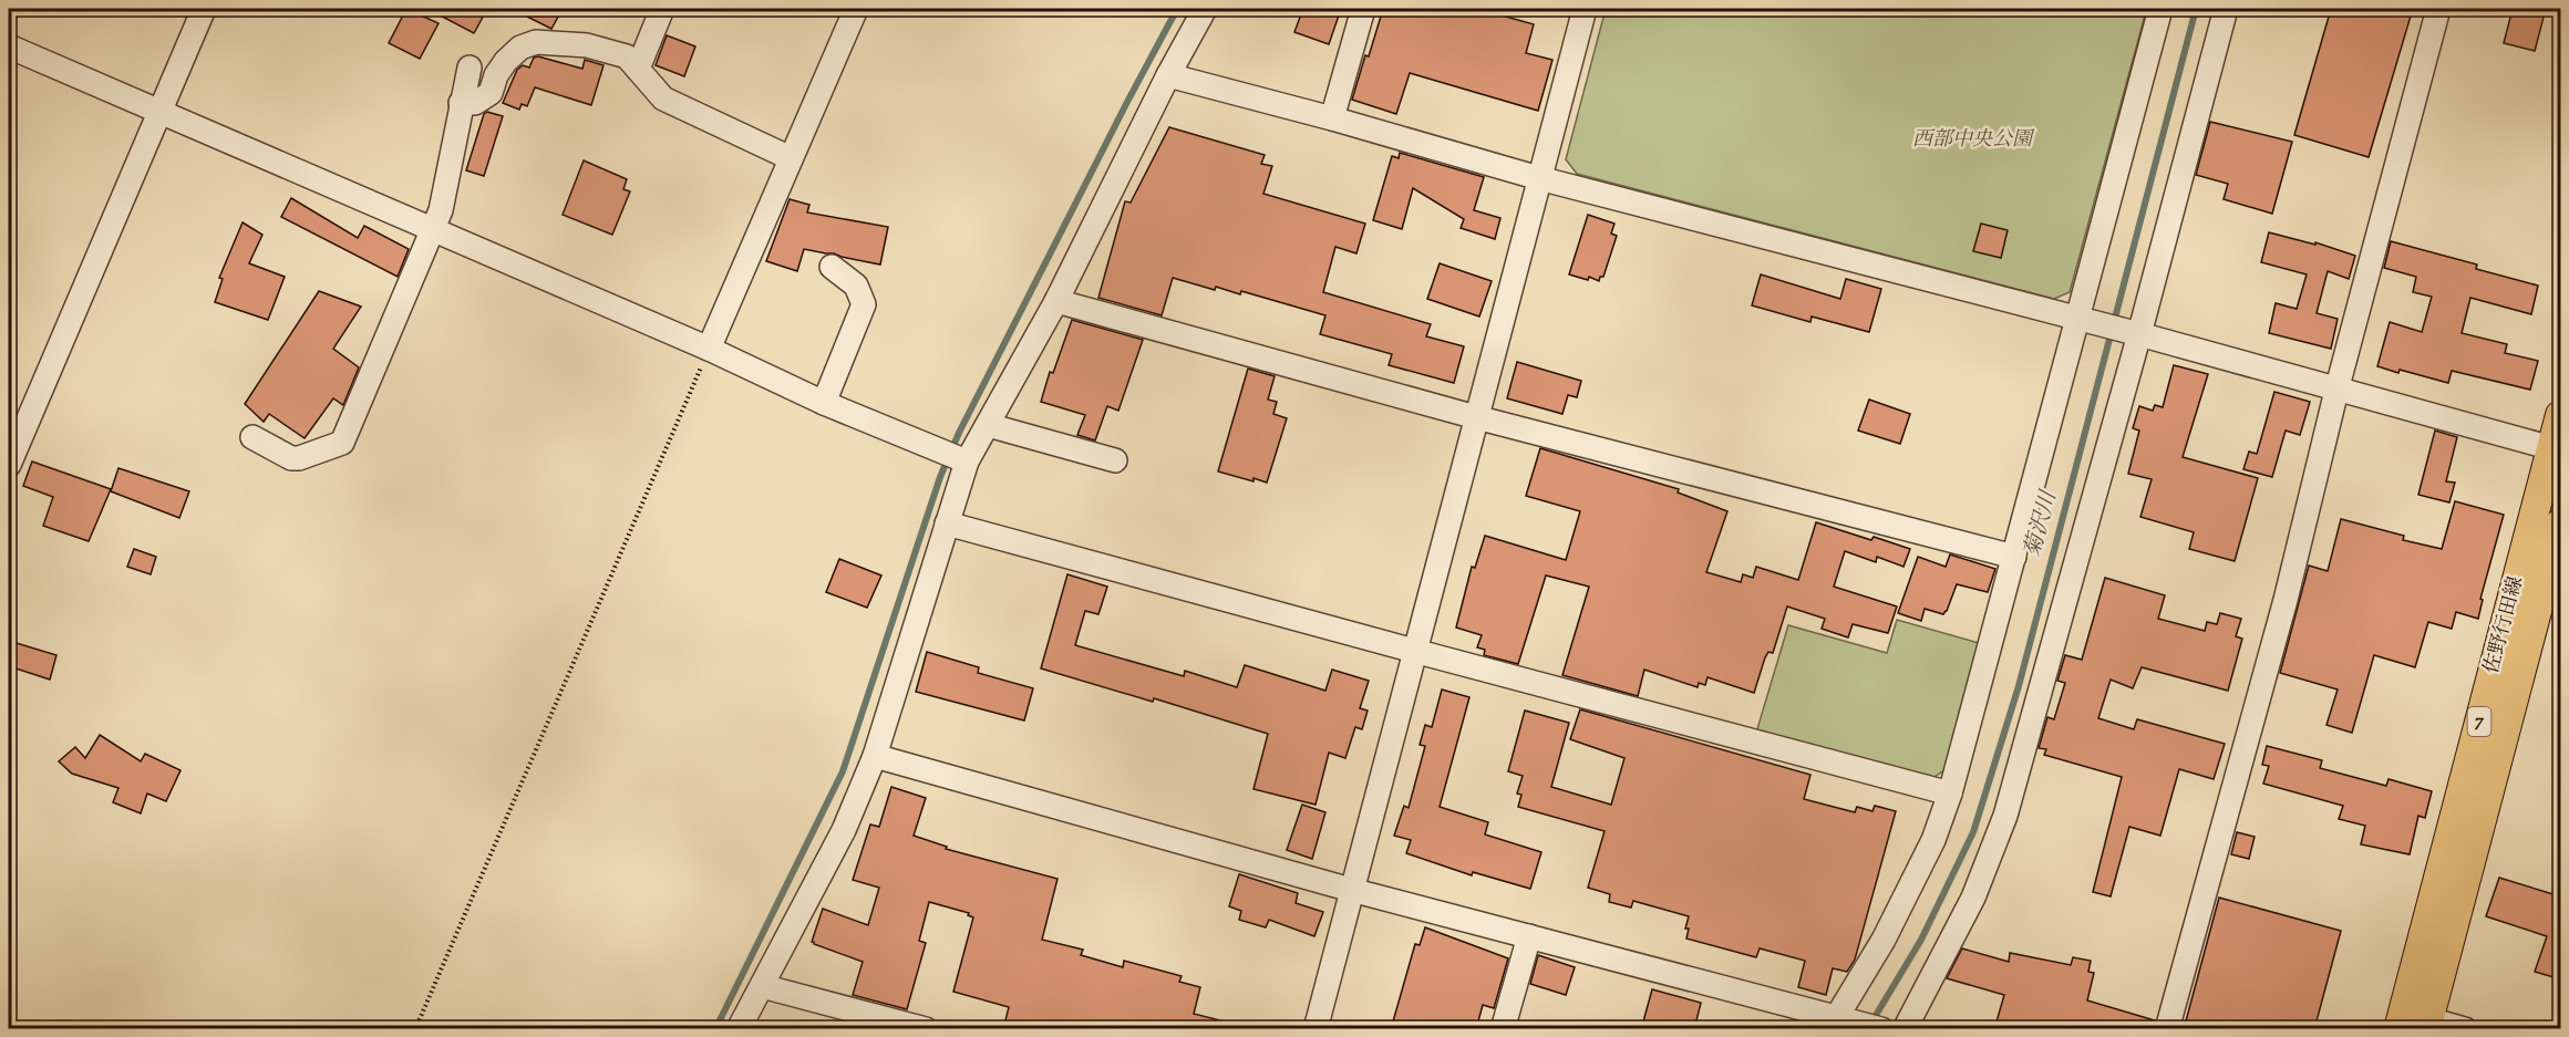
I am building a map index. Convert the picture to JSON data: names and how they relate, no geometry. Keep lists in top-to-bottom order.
{
  "streets": {
    "main road": ["佐野行田線", "7"]
  },
  "water": ["菊沢川"],
  "parks": ["西部中央公園"]
}
